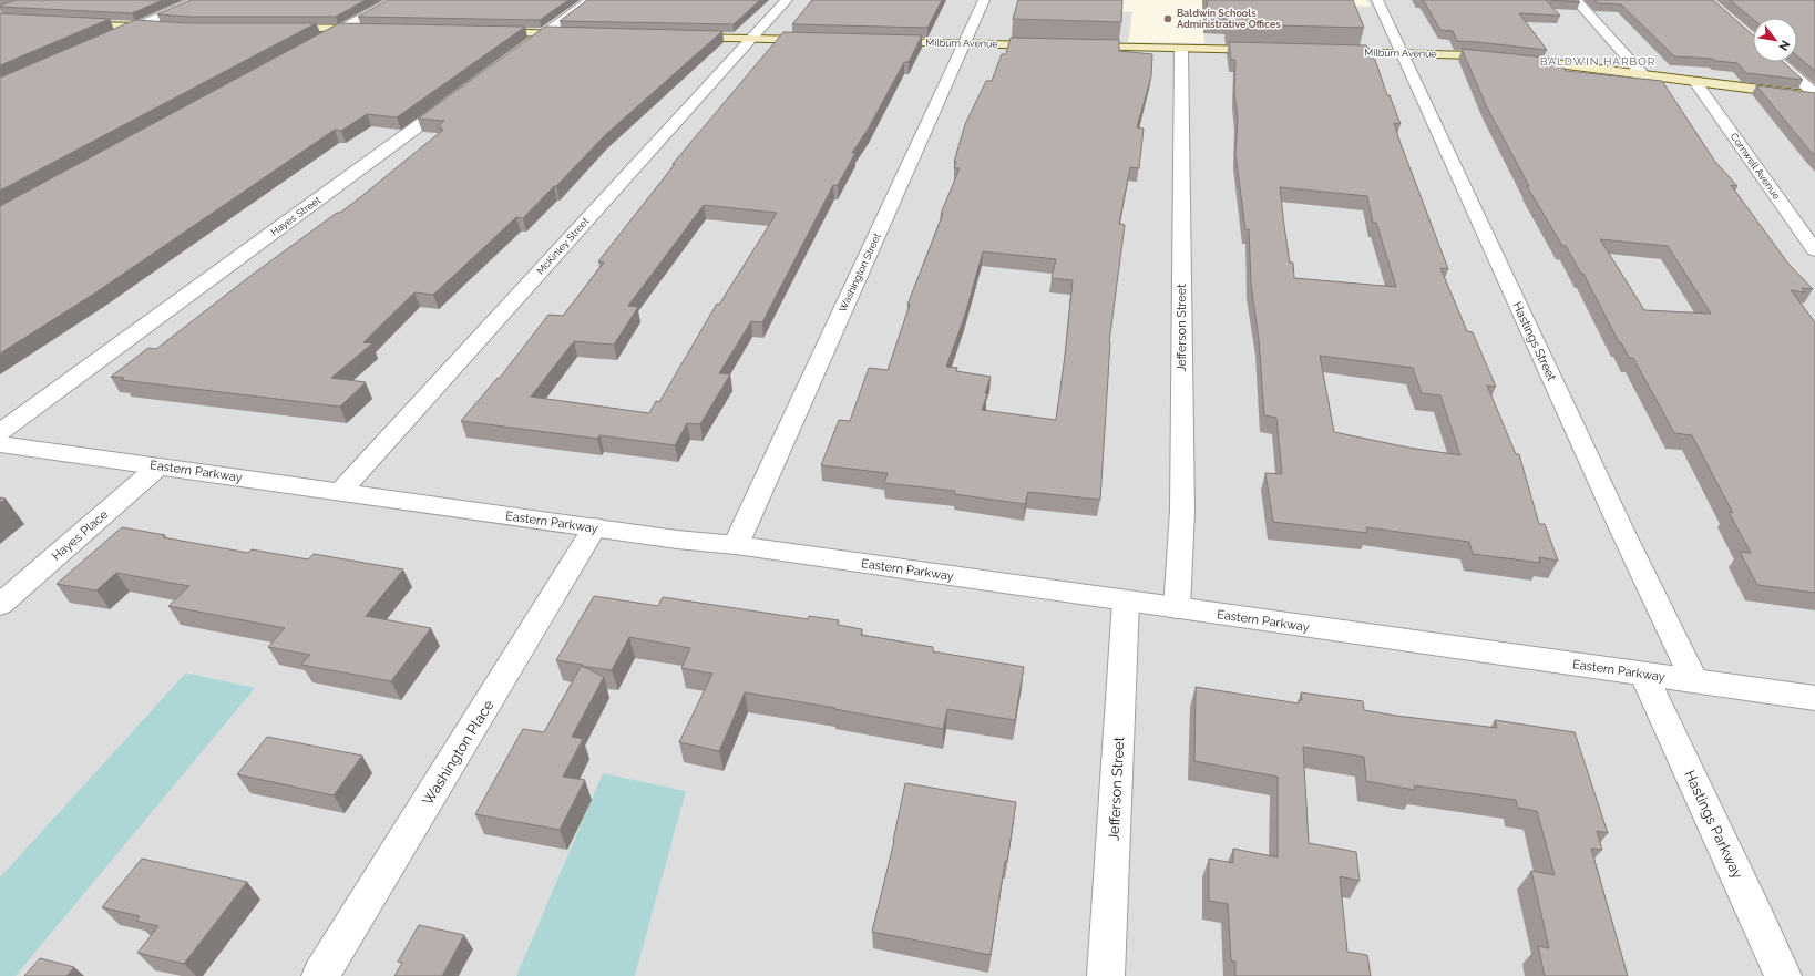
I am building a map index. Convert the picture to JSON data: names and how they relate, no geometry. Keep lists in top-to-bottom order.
{
  "streets": {
    "main road": ["Milburn Avenue"],
    "street": [
      "Cornwell Avenue",
      "Hayes Street",
      "McKinley Street",
      "Washington Street",
      "Jefferson Street",
      "Hastings Street",
      "Eastern Parkway",
      "Hayes Place",
      "Washington Place",
      "Hastings Parkway"
    ]
  },
  "crossings": [
    ["Milburn Avenue", "Cornwell Avenue"],
    ["Milburn Avenue", "Washington Street"],
    ["Milburn Avenue", "Hastings Street"],
    ["McKinley Street", "Eastern Parkway"],
    ["Washington Street", "Eastern Parkway"],
    ["Jefferson Street", "Eastern Parkway"],
    ["Hastings Street", "Eastern Parkway"],
    ["Eastern Parkway", "Hayes Place"],
    ["Eastern Parkway", "Washington Place"],
    ["Eastern Parkway", "Hastings Parkway"]
  ],
  "districts": ["BALDWIN HARBOR"],
  "places": ["Baldwin Schools Administrative Offices"],
  "north": "bottom right"
}
